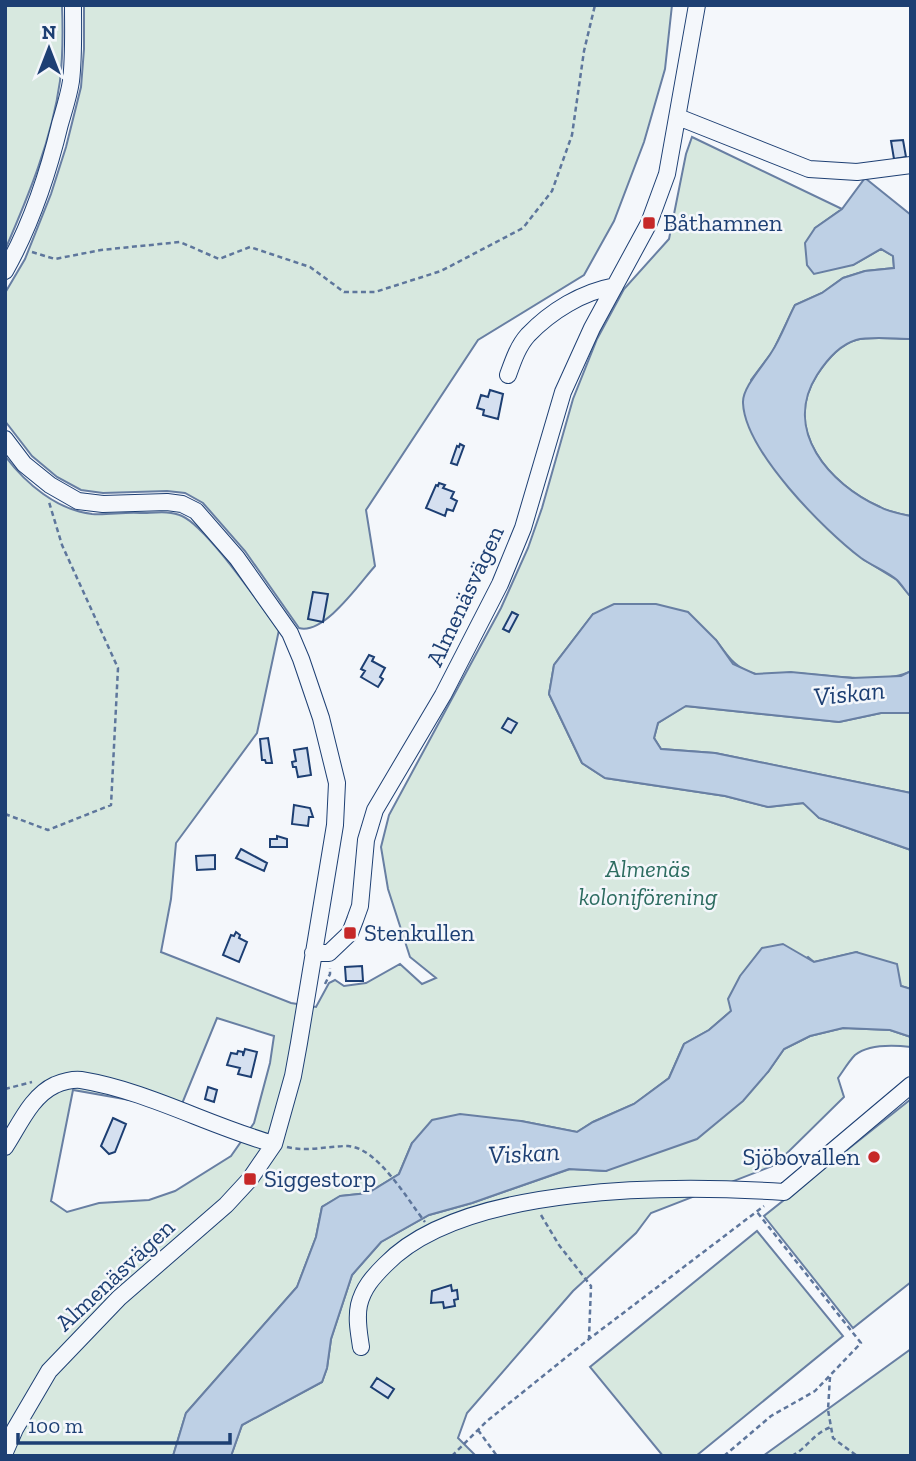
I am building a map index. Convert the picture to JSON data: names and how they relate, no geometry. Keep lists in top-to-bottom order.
{
  "streets": {
    "street": ["Almenäsvägen"]
  },
  "water": ["Viskan"],
  "parks": ["Almenäs koloniförening"],
  "places": {
    "transit": ["Båthamnen", "Stenkullen", "Siggestorp"],
    "other": ["Sjöbovallen"]
  },
  "scale_bar": "100 m",
  "north": "top"
}
